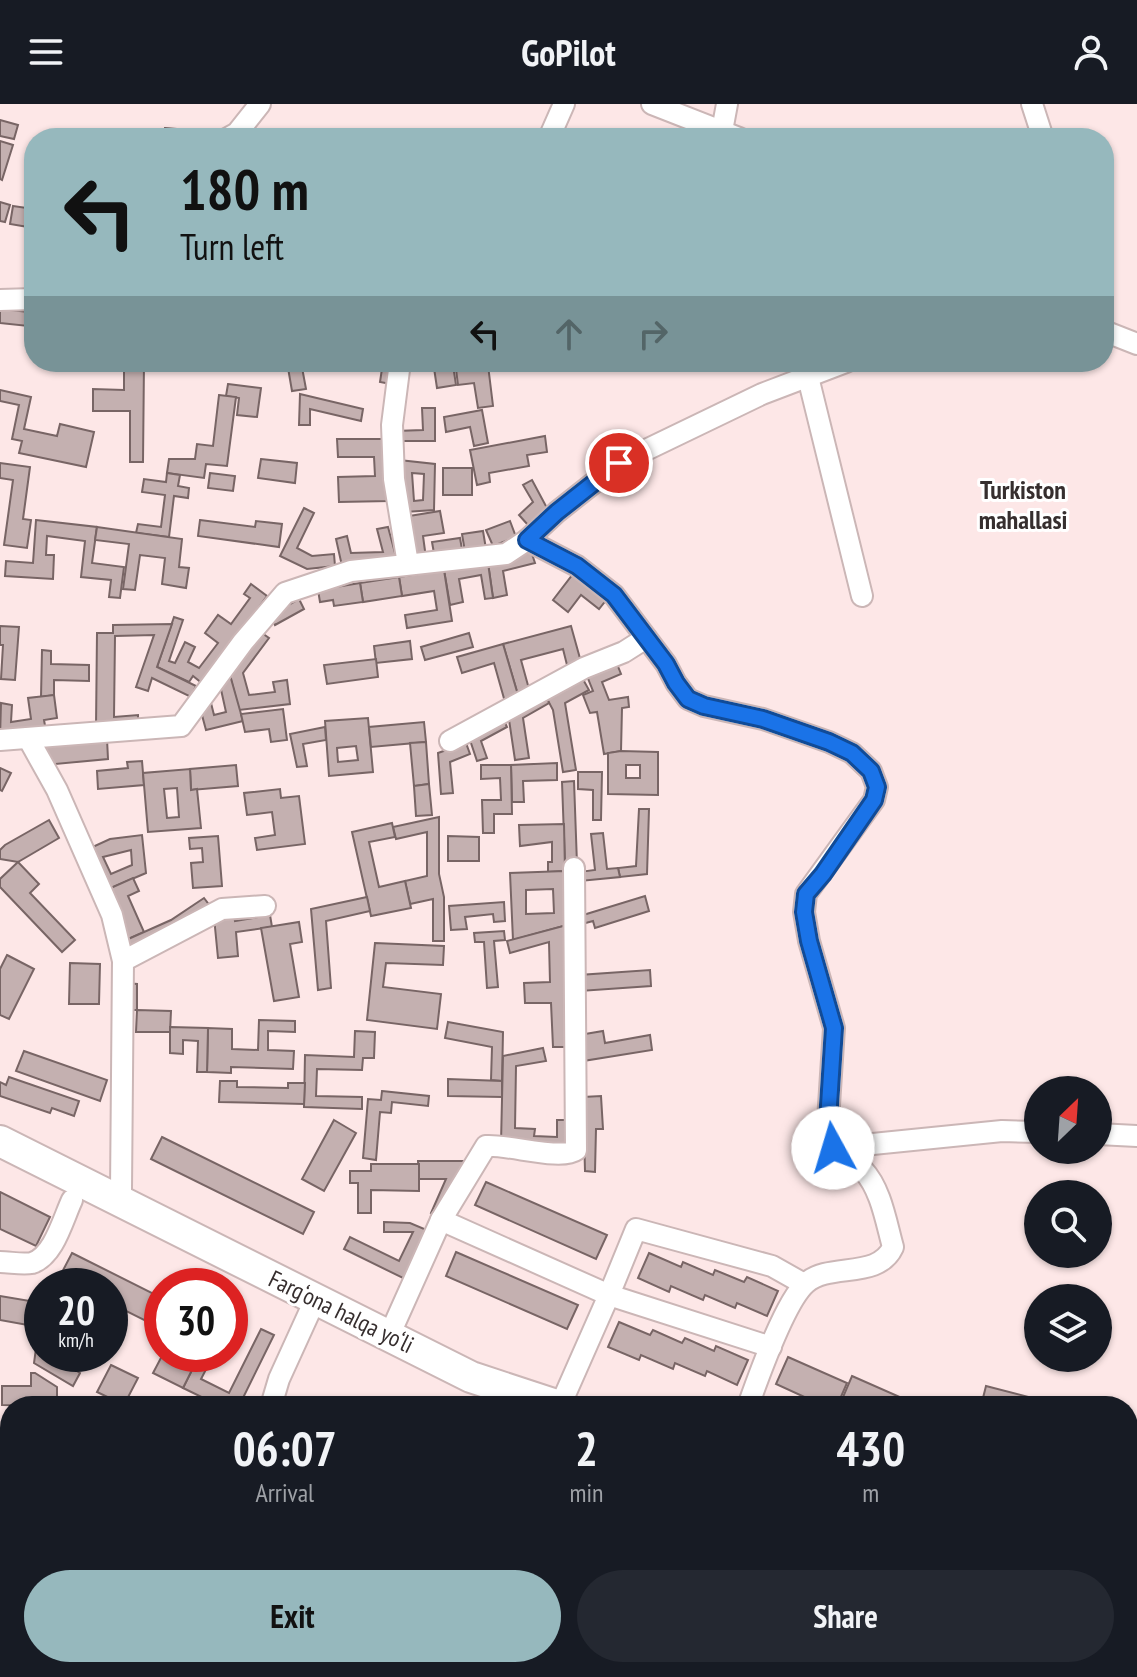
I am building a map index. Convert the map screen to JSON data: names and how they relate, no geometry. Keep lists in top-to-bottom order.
{
  "streets": {
    "highway": ["Farg‘ona halqa yo‘li"]
  },
  "districts": ["Turkiston mahallasi"],
  "north": "top right",
  "page": {
    "header": "GoPilot",
    "turn": ["180 m", "Turn left"],
    "speed": "20 km/h",
    "limit": "30",
    "eta": [
      "06:07",
      "Arrival",
      "2",
      "min",
      "430",
      "m"
    ],
    "buttons": ["Exit", "Share"]
  }
}
